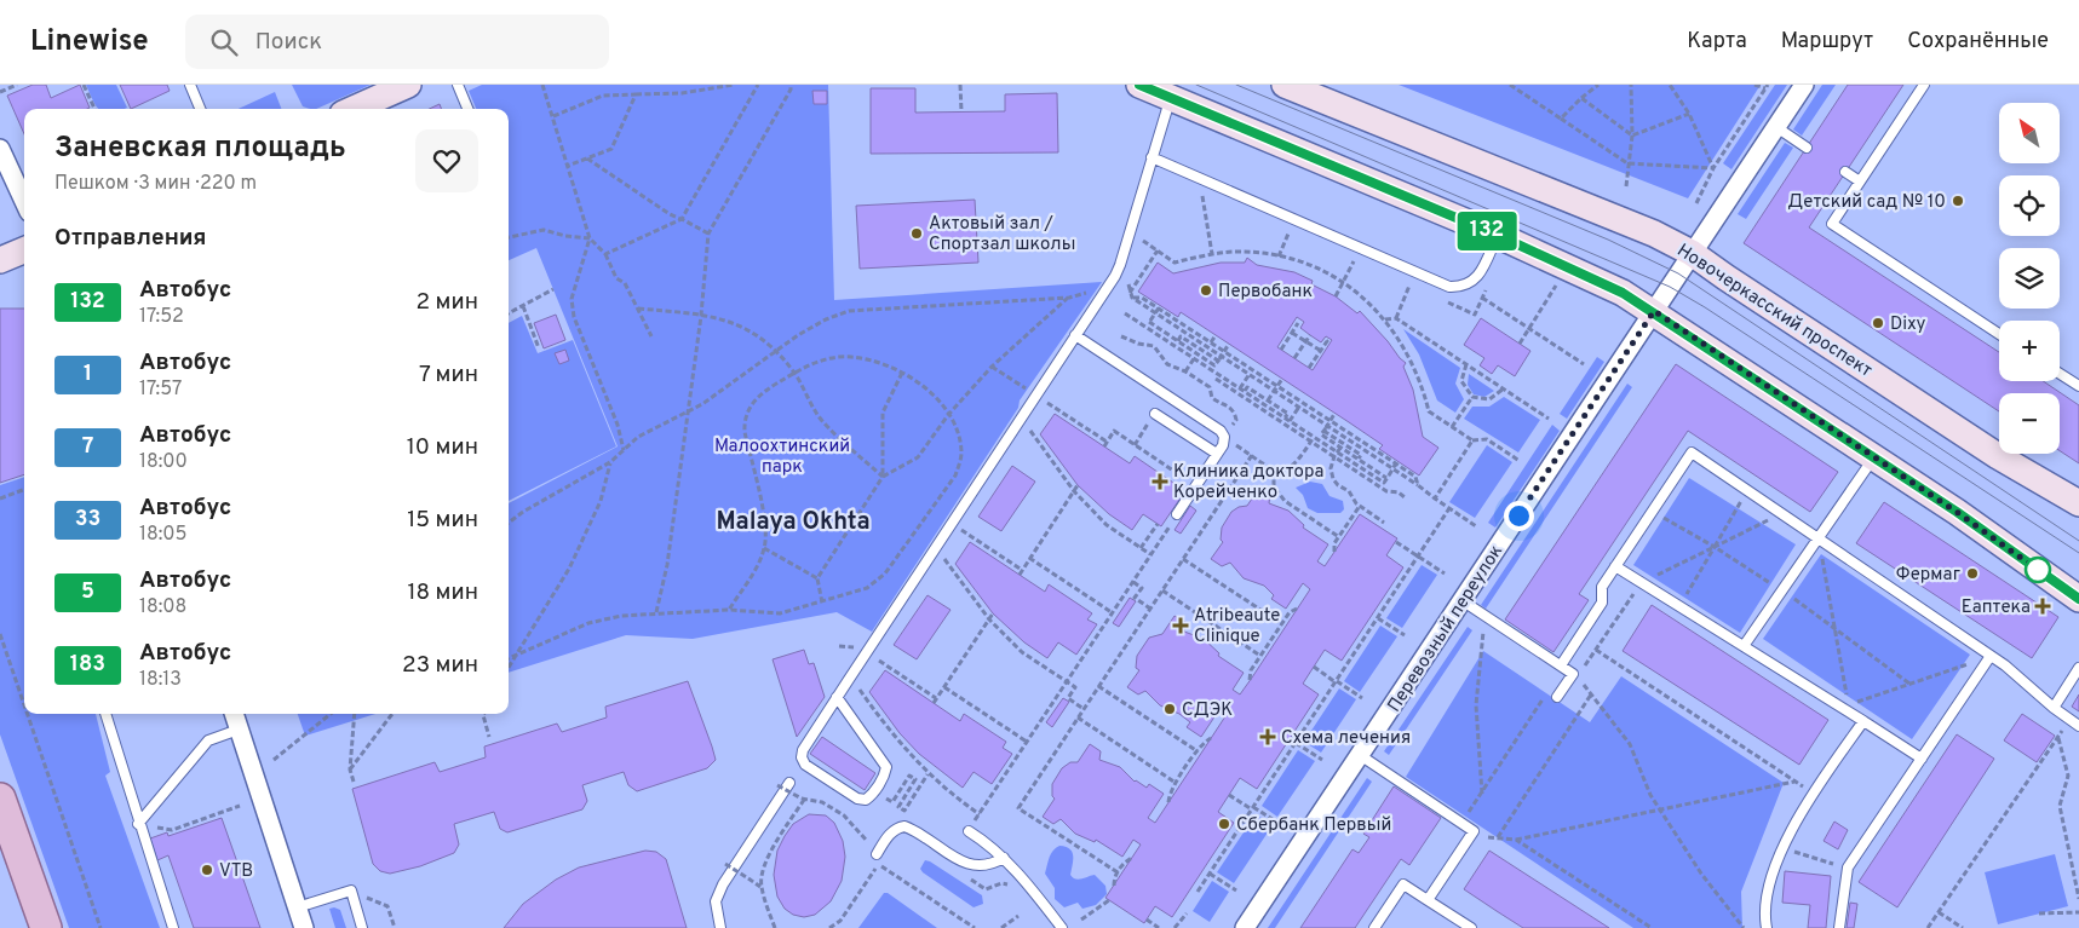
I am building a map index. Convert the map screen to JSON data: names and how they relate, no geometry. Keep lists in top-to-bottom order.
{
  "streets": {
    "main road": ["Новочеркасский проспект"],
    "street": ["Перевозный переулок"]
  },
  "crossings": [
    ["Новочеркасский проспект", "Перевозный переулок"]
  ],
  "districts": ["Malaya Okhta"],
  "parks": ["Малоохтинский парк"],
  "places": {
    "other": [
      "Детский сад № 10",
      "Актовый зал / Спортзал школы",
      "Первобанк",
      "Dixy",
      "Фермаг",
      "СДЭК",
      "Сбербанк Первый",
      "VTB"
    ],
    "health": [
      "Клиника доктора Корейченко",
      "Еаптека",
      "Atribeaute Clinique",
      "Схема лечения"
    ]
  },
  "lines": ["bus line 132"],
  "north": "top left",
  "page": {
    "header": "Linewise",
    "search": "Поиск",
    "nav": ["Карта", "Маршрут", "Сохранённые"],
    "on_map": "132",
    "map_buttons": ["+", "−"],
    "heading": [
      ["Заневская площадь", "Пешком · 3 мин · 220 m"],
      "Отправления"
    ],
    "list": [
      {
        "mark": "132",
        "name": "Автобус",
        "note": "17:52",
        "value": "2 мин"
      },
      {
        "mark": "1",
        "name": "Автобус",
        "note": "17:57",
        "value": "7 мин"
      },
      {
        "mark": "7",
        "name": "Автобус",
        "note": "18:00",
        "value": "10 мин"
      },
      {
        "mark": "33",
        "name": "Автобус",
        "note": "18:05",
        "value": "15 мин"
      },
      {
        "mark": "5",
        "name": "Автобус",
        "note": "18:08",
        "value": "18 мин"
      },
      {
        "mark": "183",
        "name": "Автобус",
        "note": "18:13",
        "value": "23 мин"
      }
    ]
  }
}
